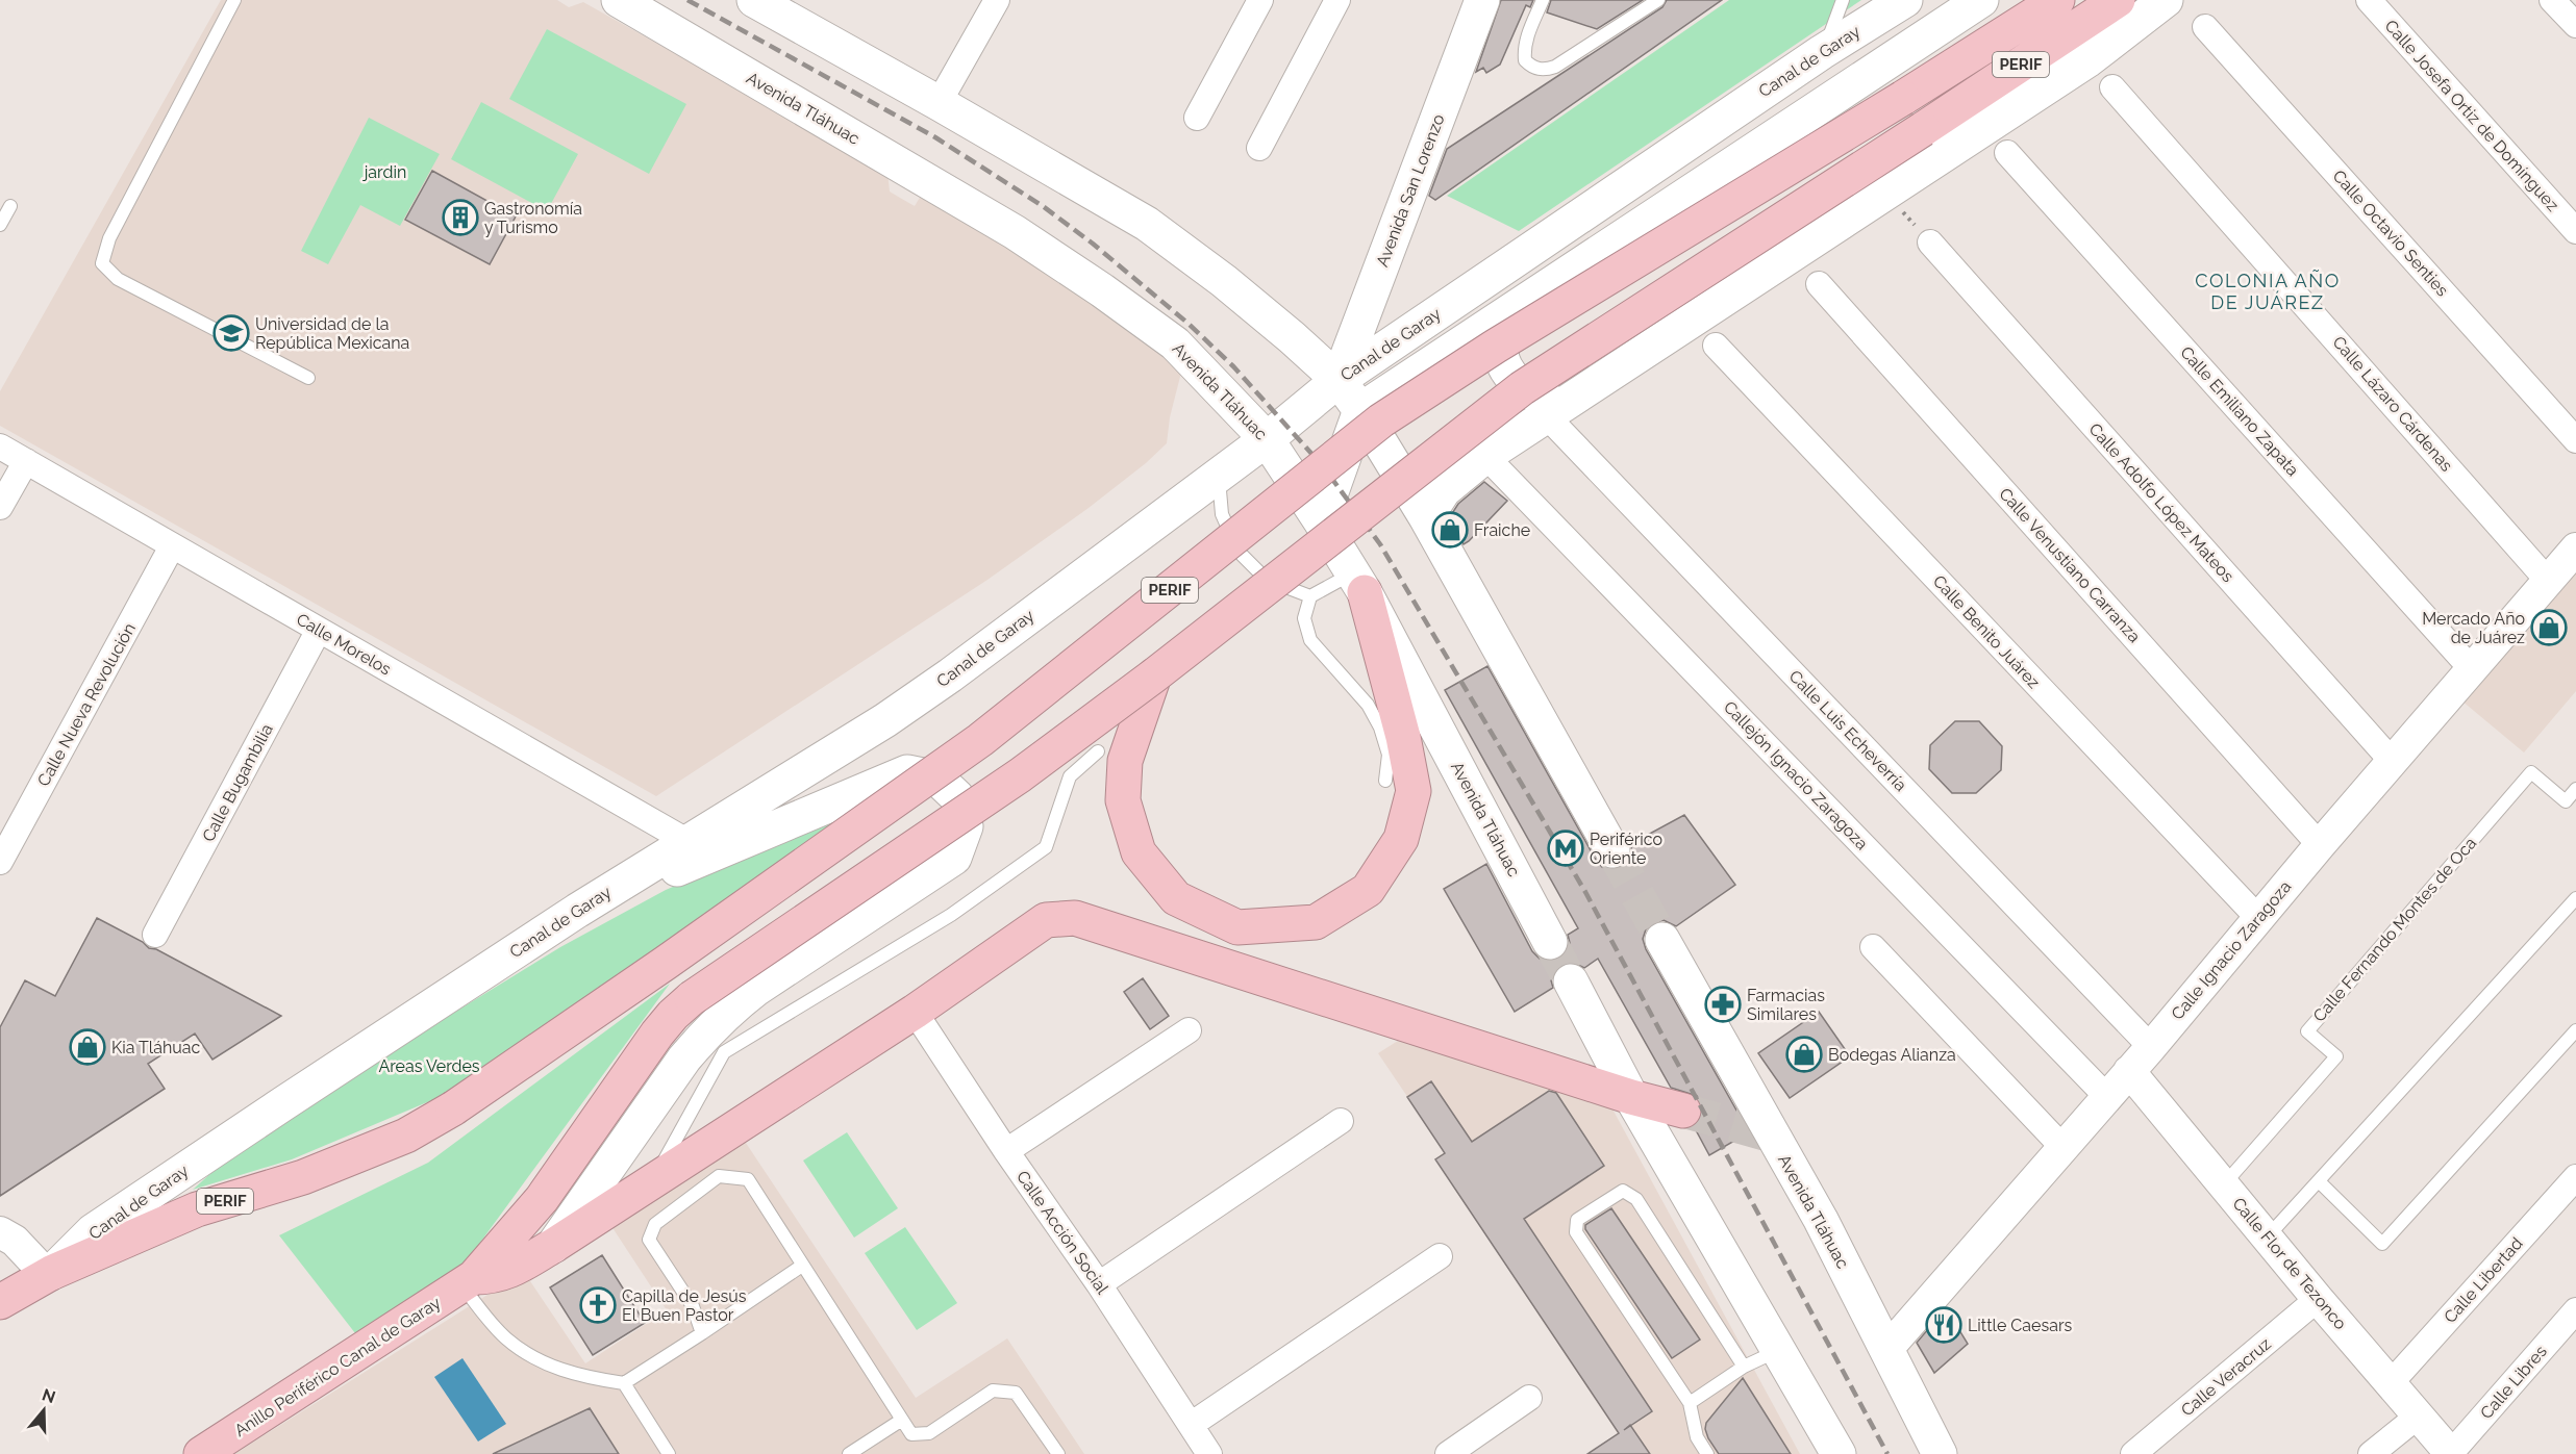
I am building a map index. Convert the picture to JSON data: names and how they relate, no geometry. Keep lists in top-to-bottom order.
{
  "streets": {
    "highway": ["PERIF", "Anillo Periférico Canal de Garay"],
    "main road": ["Canal de Garay", "Avenida Tláhuac", "Avenida San Lorenzo"],
    "street": [
      "Calle Josefa Ortiz de Domínguez",
      "Calle Octavio Senties",
      "Calle Lázaro Cárdenas",
      "Calle Emiliano Zapata",
      "Calle Adolfo López Mateos",
      "Calle Venustiano Carranza",
      "Calle Benito Juárez",
      "Calle Morelos",
      "Calle Nueva Revolución",
      "Calle Luis Echeverría",
      "Callejón Ignacio Zaragoza",
      "Calle Bugambilia",
      "Calle Ignacio Zaragoza",
      "Calle Acción Social",
      "Calle Flor de Tezonco",
      "Calle Libertad",
      "Calle Veracruz",
      "Calle Libres"
    ],
    "lane": ["Calle Fernando Montes de Oca"]
  },
  "crossings": [
    ["Canal de Garay", "PERIF"],
    ["Canal de Garay", "Avenida Tláhuac"],
    ["Canal de Garay", "Avenida San Lorenzo"],
    ["Canal de Garay", "Calle Morelos"],
    ["PERIF", "Anillo Periférico Canal de Garay"],
    ["Avenida Tláhuac", "Calle Ignacio Zaragoza"],
    ["Calle Lázaro Cárdenas", "Calle Ignacio Zaragoza"],
    ["Calle Emiliano Zapata", "Calle Ignacio Zaragoza"],
    ["Calle Adolfo López Mateos", "Calle Ignacio Zaragoza"],
    ["Calle Venustiano Carranza", "Calle Ignacio Zaragoza"],
    ["Calle Benito Juárez", "Calle Ignacio Zaragoza"],
    ["Calle Morelos", "Calle Nueva Revolución"],
    ["Calle Morelos", "Calle Bugambilia"],
    ["Calle Luis Echeverría", "Calle Ignacio Zaragoza"],
    ["Callejón Ignacio Zaragoza", "Calle Ignacio Zaragoza"],
    ["Calle Fernando Montes de Oca", "Calle Flor de Tezonco"],
    ["Calle Ignacio Zaragoza", "Calle Flor de Tezonco"],
    ["Calle Flor de Tezonco", "Calle Libertad"],
    ["Calle Flor de Tezonco", "Calle Veracruz"],
    ["Calle Flor de Tezonco", "Calle Libres"]
  ],
  "districts": ["COLONIA AÑO DE JUÁREZ"],
  "parks": ["jardin", "Areas Verdes"],
  "places": {
    "building": ["Gastronomía y Turismo"],
    "school or university": ["Universidad de la República Mexicana"],
    "shop": [
      "Fraiche",
      "Mercado Año de Juárez",
      "Kia Tláhuac",
      "Bodegas Alianza"
    ],
    "metro station": ["Periférico Oriente"],
    "pharmacy": ["Farmacias Similares"],
    "church": ["Capilla de Jesús El Buen Pastor"],
    "restaurant": ["Little Caesars"]
  },
  "north": "top"
}
